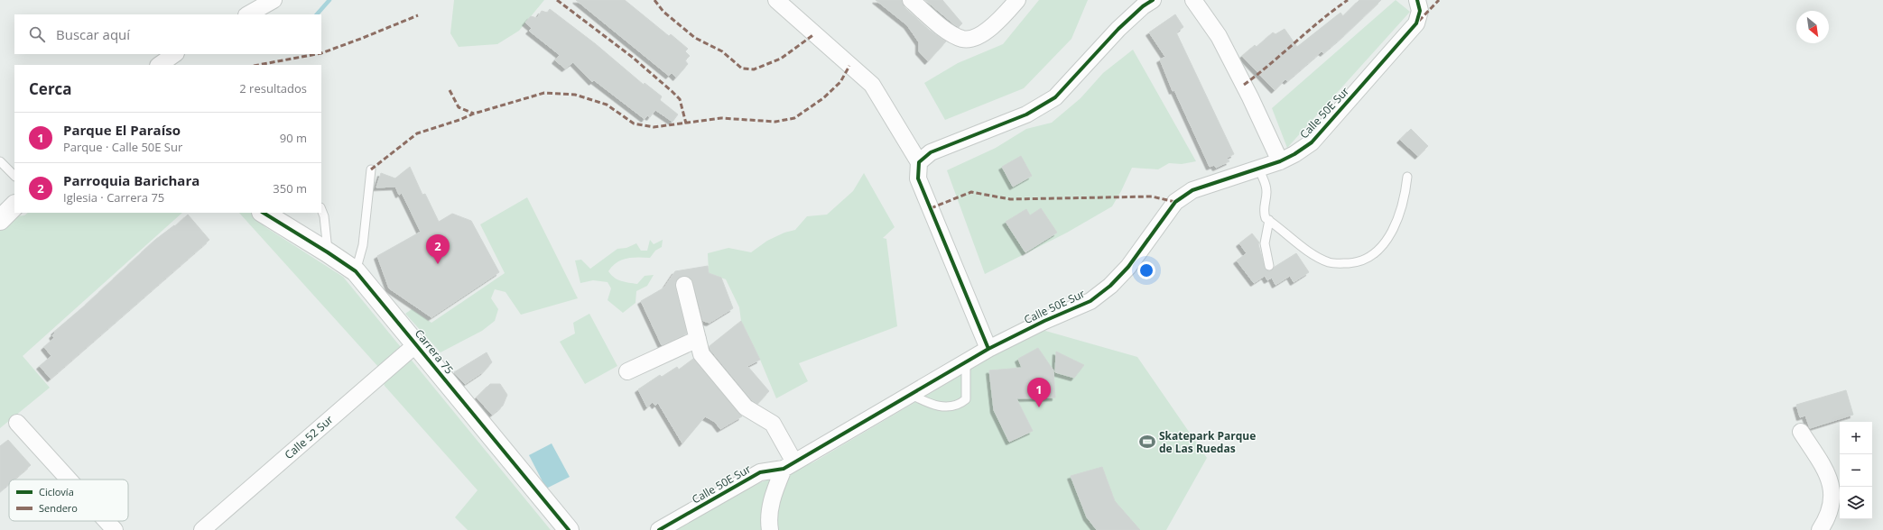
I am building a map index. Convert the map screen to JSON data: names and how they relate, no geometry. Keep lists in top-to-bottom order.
{
  "streets": {
    "street": ["Calle 50E Sur", "Carrera 75", "Calle 52 Sur"]
  },
  "crossings": [
    ["Carrera 75", "Calle 52 Sur"]
  ],
  "places": {
    "sports": ["Skatepark Parque de Las Ruedas"]
  },
  "legend": ["Ciclovía", "Sendero"],
  "north": "bottom right",
  "page": {
    "search": "Buscar aquí",
    "heading": ["Cerca", "2 resultados"],
    "list": [
      {
        "mark": "1",
        "name": "Parque El Paraíso",
        "note": "Parque · Calle 50E Sur",
        "value": "90 m"
      },
      {
        "mark": "2",
        "name": "Parroquia Barichara",
        "note": "Iglesia · Carrera 75",
        "value": "350 m"
      }
    ],
    "pins": ["2", "1"],
    "map_buttons": ["+", "−"]
  }
}
